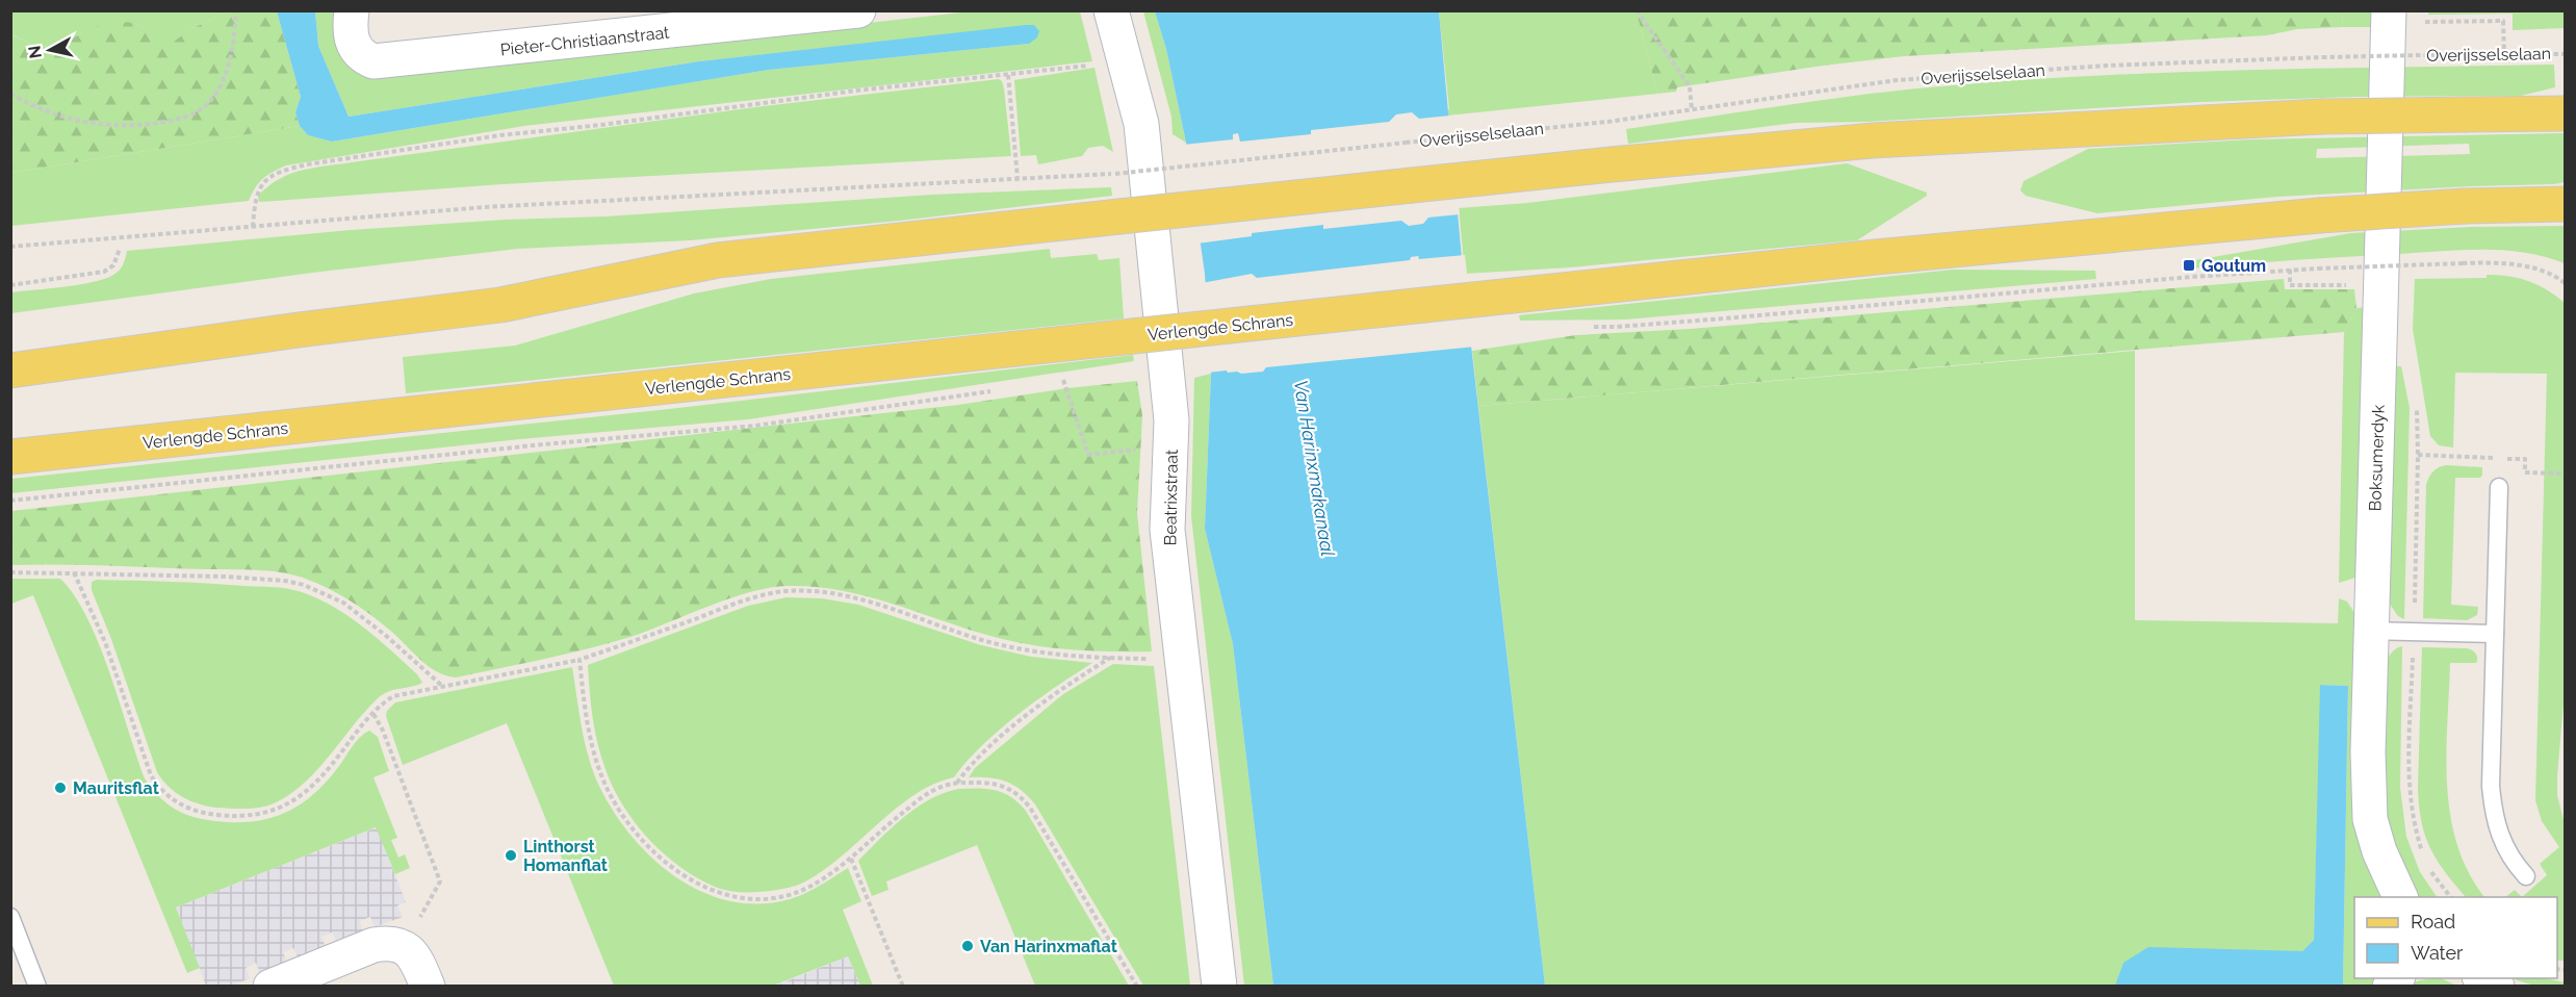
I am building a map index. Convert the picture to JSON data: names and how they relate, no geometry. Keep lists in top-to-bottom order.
{
  "streets": {
    "main road": ["Verlengde Schrans"],
    "street": ["Pieter-Christiaanstraat", "Boksumerdyk", "Beatrixstraat"],
    "path": ["Overijsselselaan"]
  },
  "water": ["Van Harinxmakanaal"],
  "places": {
    "transit": ["Goutum"],
    "other": ["Mauritsflat", "Linthorst Homanflat", "Van Harinxmaflat"]
  },
  "legend": ["Road", "Water"],
  "north": "left"
}
